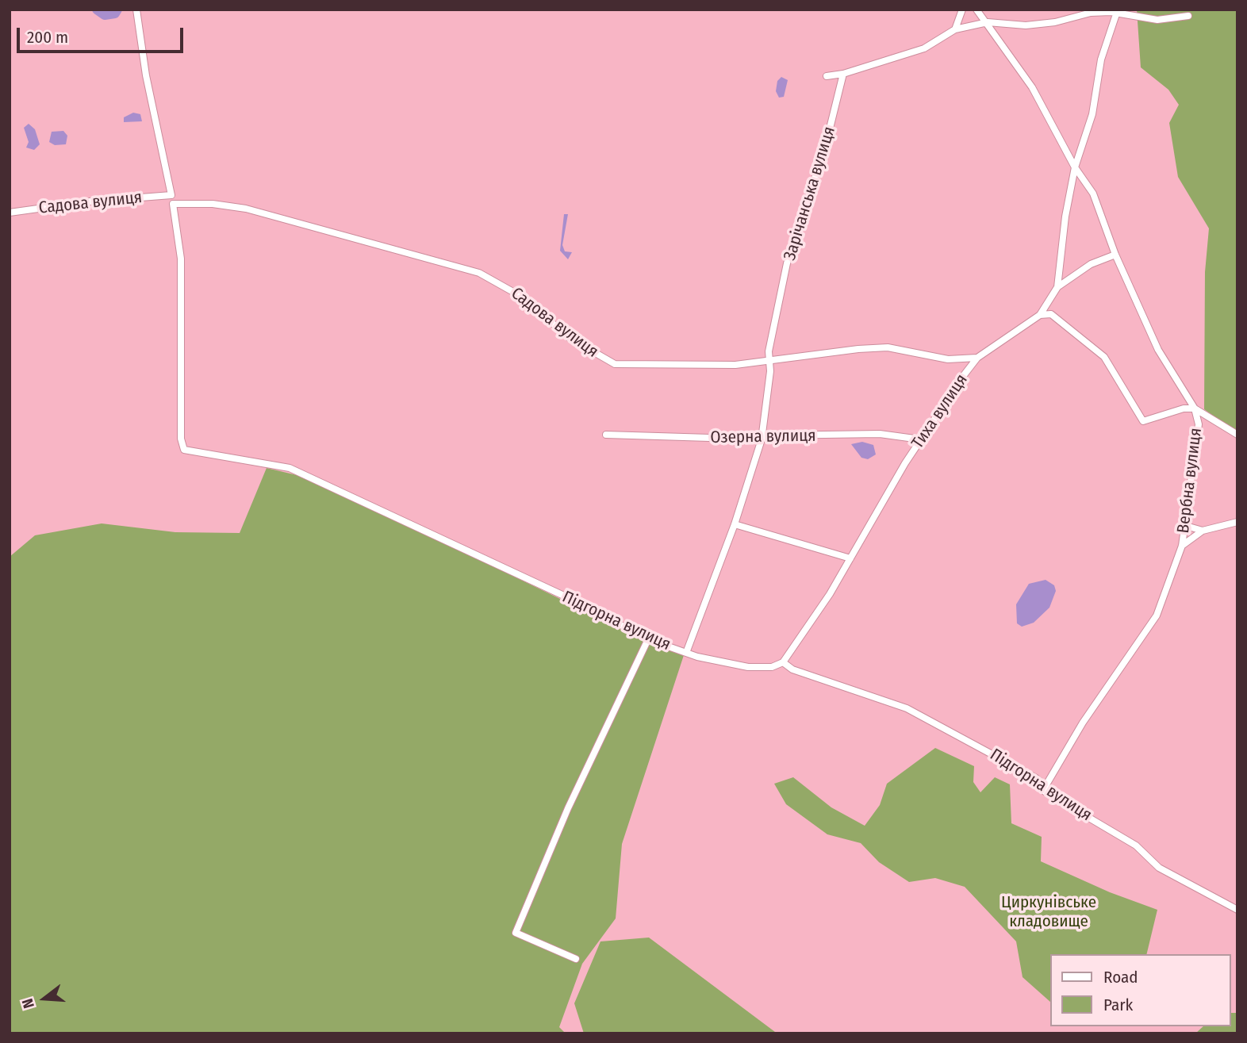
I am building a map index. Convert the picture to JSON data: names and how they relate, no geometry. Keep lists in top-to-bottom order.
{
  "streets": {
    "street": [
      "Зарічанська вулиця",
      "Садова вулиця",
      "Тиха вулиця",
      "Озерна вулиця",
      "Вербна вулиця",
      "Підгорна вулиця"
    ]
  },
  "crossings": [
    ["Зарічанська вулиця", "Садова вулиця"],
    ["Зарічанська вулиця", "Озерна вулиця"],
    ["Зарічанська вулиця", "Підгорна вулиця"],
    ["Садова вулиця", "Тиха вулиця"],
    ["Садова вулиця", "Підгорна вулиця"],
    ["Тиха вулиця", "Озерна вулиця"],
    ["Тиха вулиця", "Вербна вулиця"],
    ["Тиха вулиця", "Підгорна вулиця"],
    ["Вербна вулиця", "Підгорна вулиця"]
  ],
  "parks": ["Циркунівське кладовище"],
  "legend": ["Road", "Park"],
  "scale_bar": "200 m",
  "north": "left"
}
